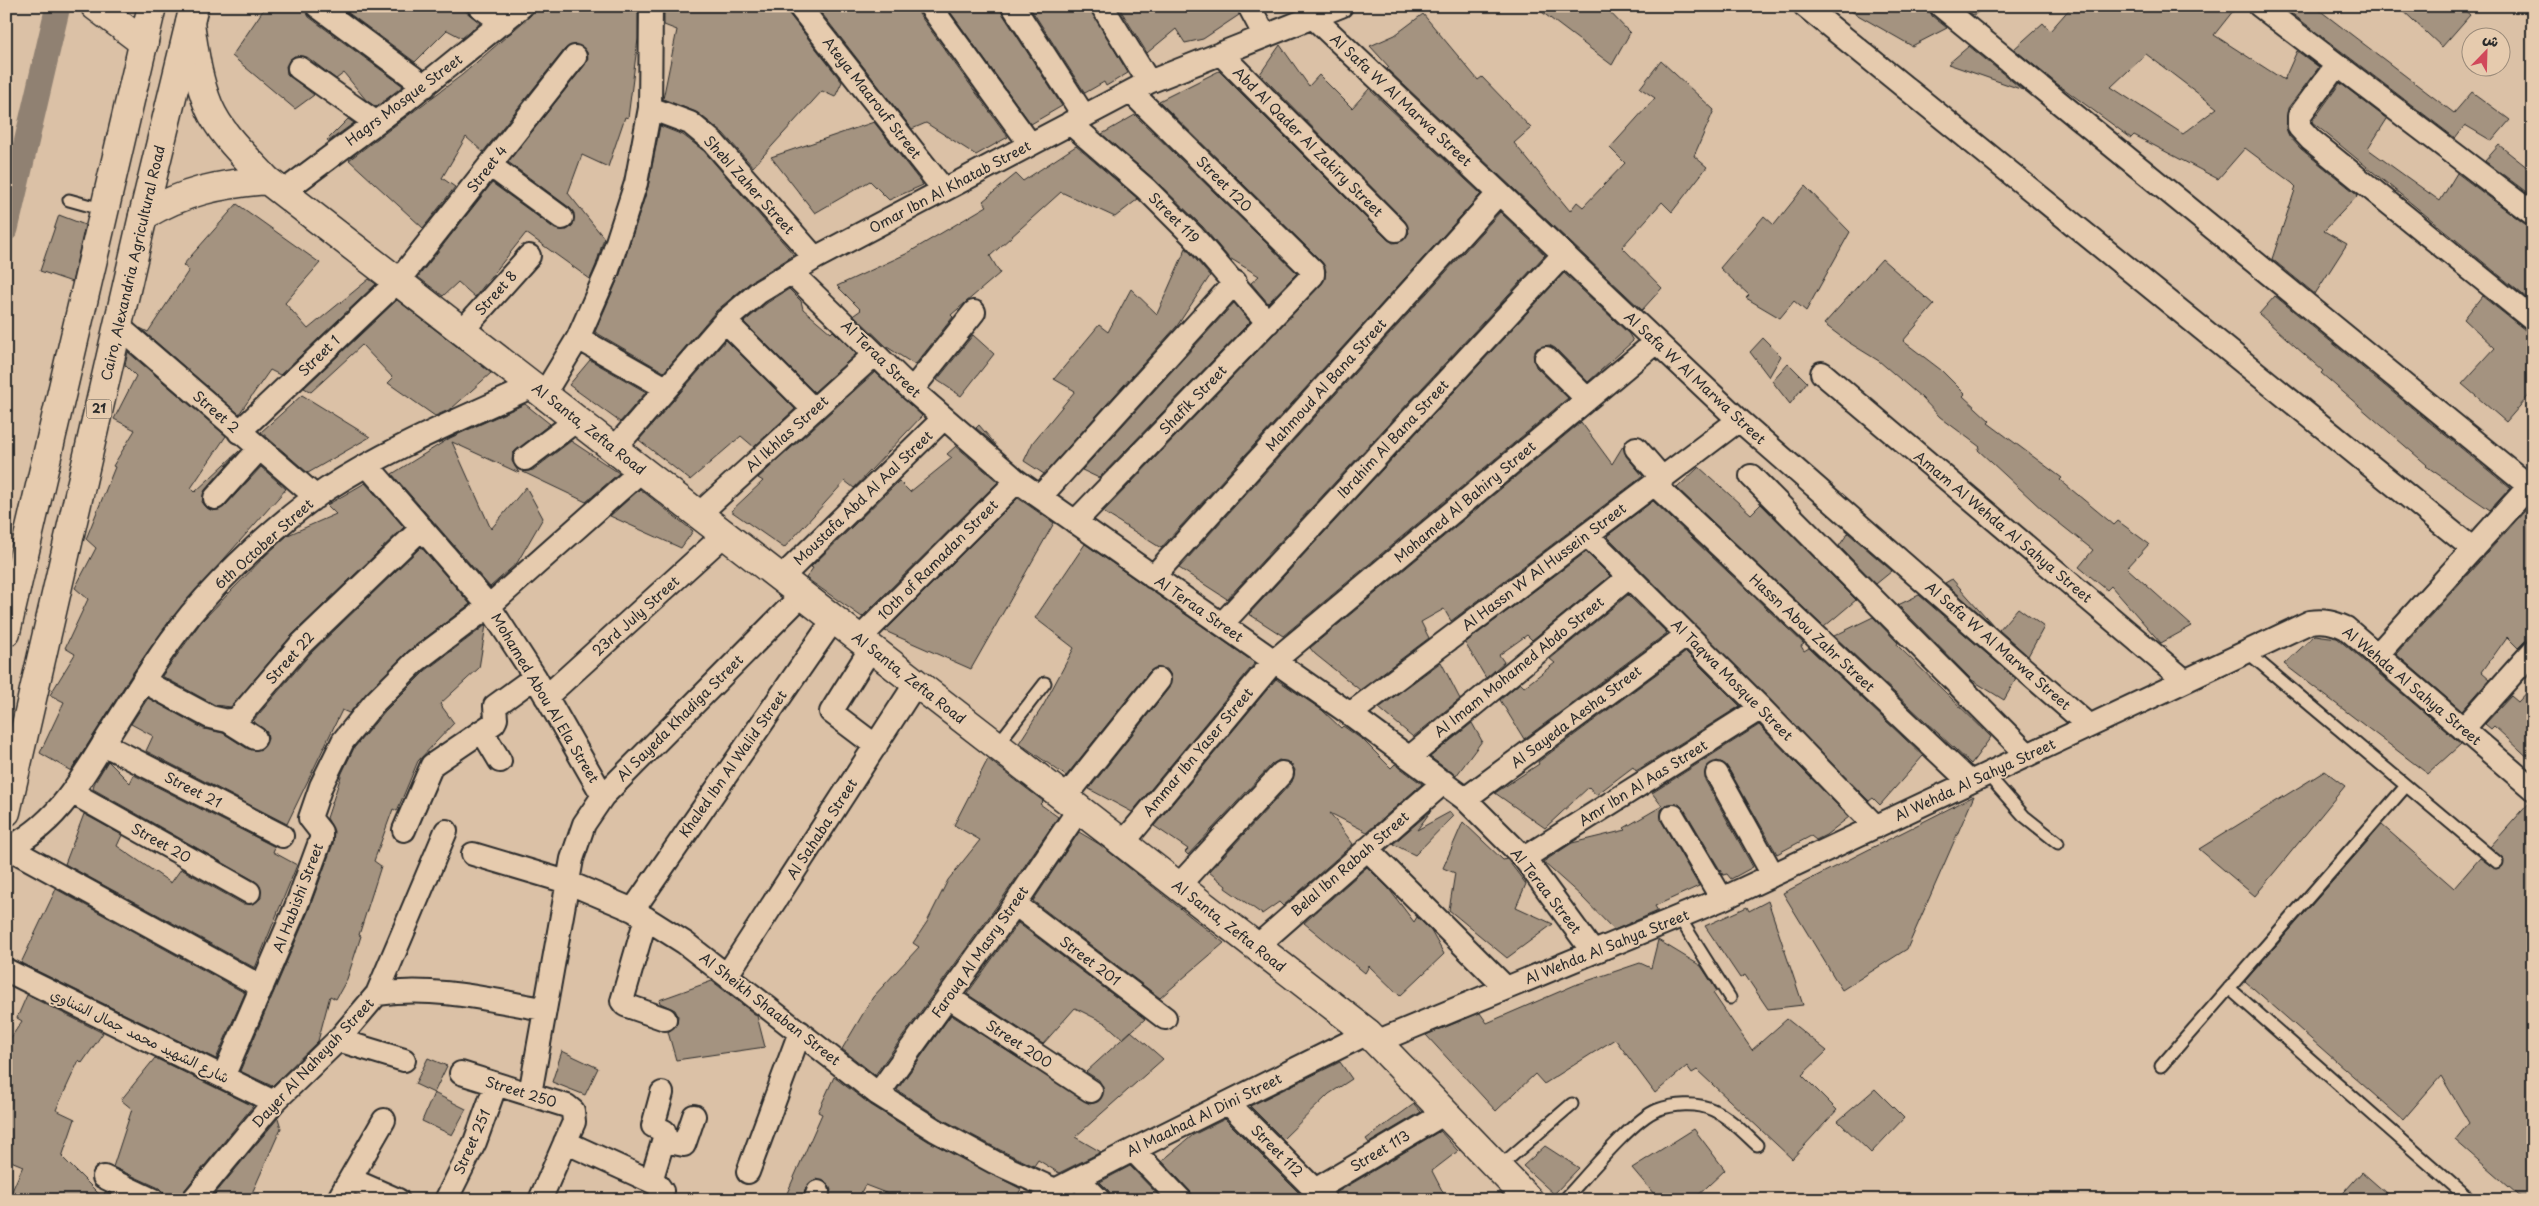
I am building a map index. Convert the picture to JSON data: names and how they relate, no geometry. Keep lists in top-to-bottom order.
{
  "streets": {
    "main road": ["Cairo, Alexandria Agricultural Road", "21", "Al Santa, Zefta Road"],
    "street": [
      "Ateya Maarouf Street",
      "Hagrs Mosque Street",
      "Al Safa W Al Marwa Street",
      "Abd Al Qader Al Zakiry Street",
      "Street 4",
      "Street 120",
      "Shebl Zaher Street",
      "Omar Ibn Al Khatab Street",
      "Street 119",
      "Street 8",
      "Street 1",
      "Al Teraa Street",
      "Mahmoud Al Bana Street",
      "Shafik Street",
      "Street 2",
      "Al Ikhlas Street",
      "Ibrahim Al Bana Street",
      "Moustafa Abd Al Aal Street",
      "Mohamed Al Bahiry Street",
      "Amam Al Wehda Al Sahya Street",
      "6th October Street",
      "10th of Ramadan Street",
      "Al Hassn W Al Hussein Street",
      "23rd July Street",
      "Hassn Abou Zahr Street",
      "Street 22",
      "Al Imam Mohamed Abdo Street",
      "Al Taqwa Mosque Street",
      "Al Wehda Al Sahya Street",
      "Mohamed Abou Al Ela Street",
      "Al Sayeda Aesha Street",
      "Al Sayeda Khadiga Street",
      "Ammar Ibn Yaser Street",
      "Khaled Ibn Al Walid Street",
      "Amr Ibn Al Aas Street",
      "Street 21",
      "Al Sahaba Street",
      "Street 20",
      "Belal Ibn Rabah Street",
      "Al Habishi Street",
      "Farouq Al Masry Street",
      "Street 201",
      "Al Sheikh Shaaban Street",
      "شارع الشهيد محمد جمال الشناوي",
      "Street 200",
      "Dayer Al Naheyah Street",
      "Street 250",
      "Al Maahad Al Dini Street",
      "Street 251",
      "Street 112",
      "Street 113"
    ]
  },
  "crossings": [
    ["Ateya Maarouf Street", "Omar Ibn Al Khatab Street"],
    ["Hagrs Mosque Street", "Al Santa, Zefta Road"],
    ["Al Safa W Al Marwa Street", "Omar Ibn Al Khatab Street"],
    ["Al Safa W Al Marwa Street", "Mahmoud Al Bana Street"],
    ["Al Safa W Al Marwa Street", "Ibrahim Al Bana Street"],
    ["Al Safa W Al Marwa Street", "Mohamed Al Bahiry Street"],
    ["Al Safa W Al Marwa Street", "Al Hassn W Al Hussein Street"],
    ["Al Safa W Al Marwa Street", "Al Wehda Al Sahya Street"],
    ["Abd Al Qader Al Zakiry Street", "Omar Ibn Al Khatab Street"],
    ["Street 4", "Street 1"],
    ["Street 4", "Al Santa, Zefta Road"],
    ["Street 120", "Omar Ibn Al Khatab Street"],
    ["Street 120", "Shafik Street"],
    ["Shebl Zaher Street", "Omar Ibn Al Khatab Street"],
    ["Omar Ibn Al Khatab Street", "Street 119"],
    ["Omar Ibn Al Khatab Street", "Al Teraa Street"],
    ["Omar Ibn Al Khatab Street", "Al Santa, Zefta Road"],
    ["Street 119", "Shafik Street"],
    ["Cairo, Alexandria Agricultural Road", "Street 2"],
    ["Cairo, Alexandria Agricultural Road", "Al Santa, Zefta Road"],
    ["Street 8", "Al Santa, Zefta Road"],
    ["Street 1", "Street 2"],
    ["Street 1", "Al Santa, Zefta Road"],
    ["Al Teraa Street", "Mahmoud Al Bana Street"],
    ["Al Teraa Street", "Shafik Street"],
    ["Al Teraa Street", "Al Ikhlas Street"],
    ["Al Teraa Street", "Ibrahim Al Bana Street"],
    ["Al Teraa Street", "Moustafa Abd Al Aal Street"],
    ["Al Teraa Street", "Mohamed Al Bahiry Street"],
    ["Al Teraa Street", "10th of Ramadan Street"],
    ["Al Teraa Street", "Al Hassn W Al Hussein Street"],
    ["Al Teraa Street", "Al Imam Mohamed Abdo Street"],
    ["Al Teraa Street", "Al Wehda Al Sahya Street"],
    ["Al Teraa Street", "Al Sayeda Aesha Street"],
    ["Al Teraa Street", "Ammar Ibn Yaser Street"],
    ["Al Teraa Street", "Amr Ibn Al Aas Street"],
    ["Al Teraa Street", "Belal Ibn Rabah Street"],
    ["Street 2", "6th October Street"],
    ["Al Santa, Zefta Road", "Al Ikhlas Street"],
    ["Al Santa, Zefta Road", "Moustafa Abd Al Aal Street"],
    ["Al Santa, Zefta Road", "6th October Street"],
    ["Al Santa, Zefta Road", "10th of Ramadan Street"],
    ["Al Santa, Zefta Road", "23rd July Street"],
    ["Al Santa, Zefta Road", "Al Wehda Al Sahya Street"],
    ["Al Santa, Zefta Road", "Al Sayeda Khadiga Street"],
    ["Al Santa, Zefta Road", "Ammar Ibn Yaser Street"],
    ["Al Santa, Zefta Road", "Khaled Ibn Al Walid Street"],
    ["Al Santa, Zefta Road", "Al Sahaba Street"],
    ["Al Santa, Zefta Road", "Belal Ibn Rabah Street"],
    ["Al Santa, Zefta Road", "Al Habishi Street"],
    ["Al Santa, Zefta Road", "Farouq Al Masry Street"],
    ["Al Santa, Zefta Road", "Al Maahad Al Dini Street"],
    ["Al Santa, Zefta Road", "Street 113"],
    ["Mohamed Al Bahiry Street", "Ammar Ibn Yaser Street"],
    ["Amam Al Wehda Al Sahya Street", "Al Wehda Al Sahya Street"],
    ["6th October Street", "Mohamed Abou Al Ela Street"],
    ["6th October Street", "Street 21"],
    ["6th October Street", "Street 20"],
    ["10th of Ramadan Street", "Al Sahaba Street"],
    ["Al Hassn W Al Hussein Street", "Hassn Abou Zahr Street"],
    ["Al Hassn W Al Hussein Street", "Al Taqwa Mosque Street"],
    ["23rd July Street", "Mohamed Abou Al Ela Street"],
    ["Hassn Abou Zahr Street", "Al Wehda Al Sahya Street"],
    ["Street 22", "Mohamed Abou Al Ela Street"],
    ["Al Imam Mohamed Abdo Street", "Al Taqwa Mosque Street"],
    ["Al Taqwa Mosque Street", "Al Wehda Al Sahya Street"],
    ["Al Taqwa Mosque Street", "Al Sayeda Aesha Street"],
    ["Al Taqwa Mosque Street", "Amr Ibn Al Aas Street"],
    ["Al Wehda Al Sahya Street", "Al Maahad Al Dini Street"],
    ["Mohamed Abou Al Ela Street", "Al Sayeda Khadiga Street"],
    ["Mohamed Abou Al Ela Street", "Al Habishi Street"],
    ["Al Sayeda Khadiga Street", "Al Sheikh Shaaban Street"],
    ["Al Sayeda Khadiga Street", "Street 250"],
    ["Khaled Ibn Al Walid Street", "Al Sheikh Shaaban Street"],
    ["Al Sahaba Street", "Al Sheikh Shaaban Street"],
    ["Al Habishi Street", "شارع الشهيد محمد جمال الشناوي"],
    ["Farouq Al Masry Street", "Street 201"],
    ["Farouq Al Masry Street", "Al Sheikh Shaaban Street"],
    ["Farouq Al Masry Street", "Street 200"],
    ["Al Sheikh Shaaban Street", "Al Maahad Al Dini Street"],
    ["شارع الشهيد محمد جمال الشناوي", "Dayer Al Naheyah Street"],
    ["Street 250", "Street 251"],
    ["Al Maahad Al Dini Street", "Street 112"],
    ["Street 112", "Street 113"]
  ],
  "north": "top right"
}
